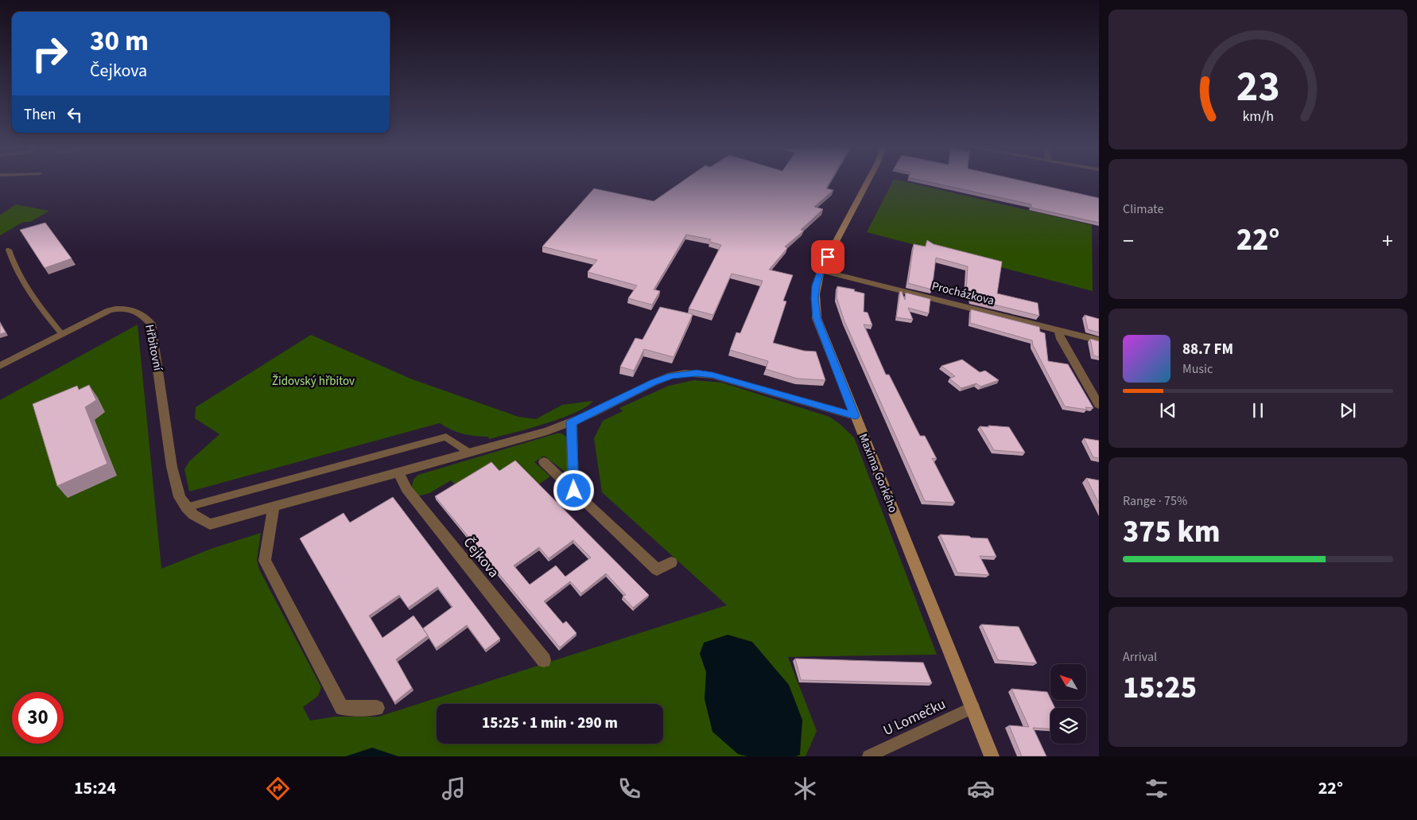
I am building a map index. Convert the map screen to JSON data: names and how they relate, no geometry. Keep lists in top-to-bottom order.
{
  "streets": {
    "street": [
      "Procházkova",
      "Hřbitovní",
      "Maxima Gorkého",
      "Čejkova"
    ],
    "lane": ["U Lomečku"]
  },
  "crossings": [
    ["Procházkova", "Maxima Gorkého"],
    ["Maxima Gorkého", "U Lomečku"]
  ],
  "parks": ["Židovský hřbitov"],
  "north": "top left",
  "page": {
    "turn": ["30 m", "Čejkova"],
    "then": "Then",
    "tile": [
      "Climate",
      ["Range · 75%", "375 km"],
      ["Arrival", "15:25"]
    ],
    "heat": ["−", "22°", "+"],
    "song": ["88.7 FM", "Music"],
    "limit": "30",
    "trip": "15:25 · 1 min · 290 m",
    "tabs": ["15:24", "22°"],
    "gauge": ["23", "km/h"]
  }
}
